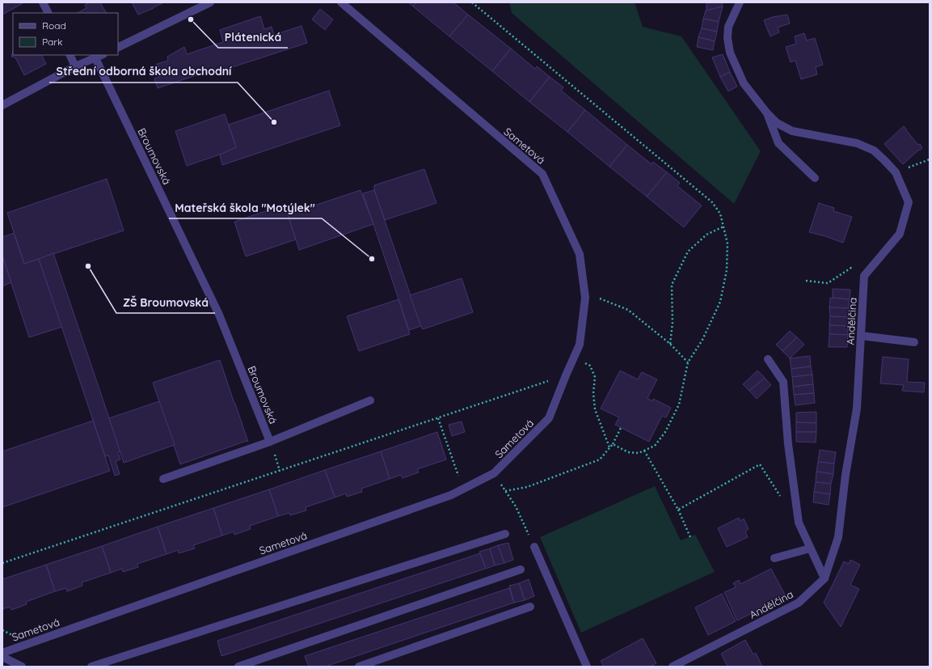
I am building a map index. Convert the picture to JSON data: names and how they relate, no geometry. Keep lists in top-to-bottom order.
{
  "streets": {
    "street": ["Sametová", "Broumovská", "Andělčina"]
  },
  "places": [
    "Plátenická",
    "Střední odborná škola obchodní",
    "Mateřská škola \"Motýlek\"",
    "ZŠ Broumovská"
  ],
  "legend": ["Road", "Park"]
}
